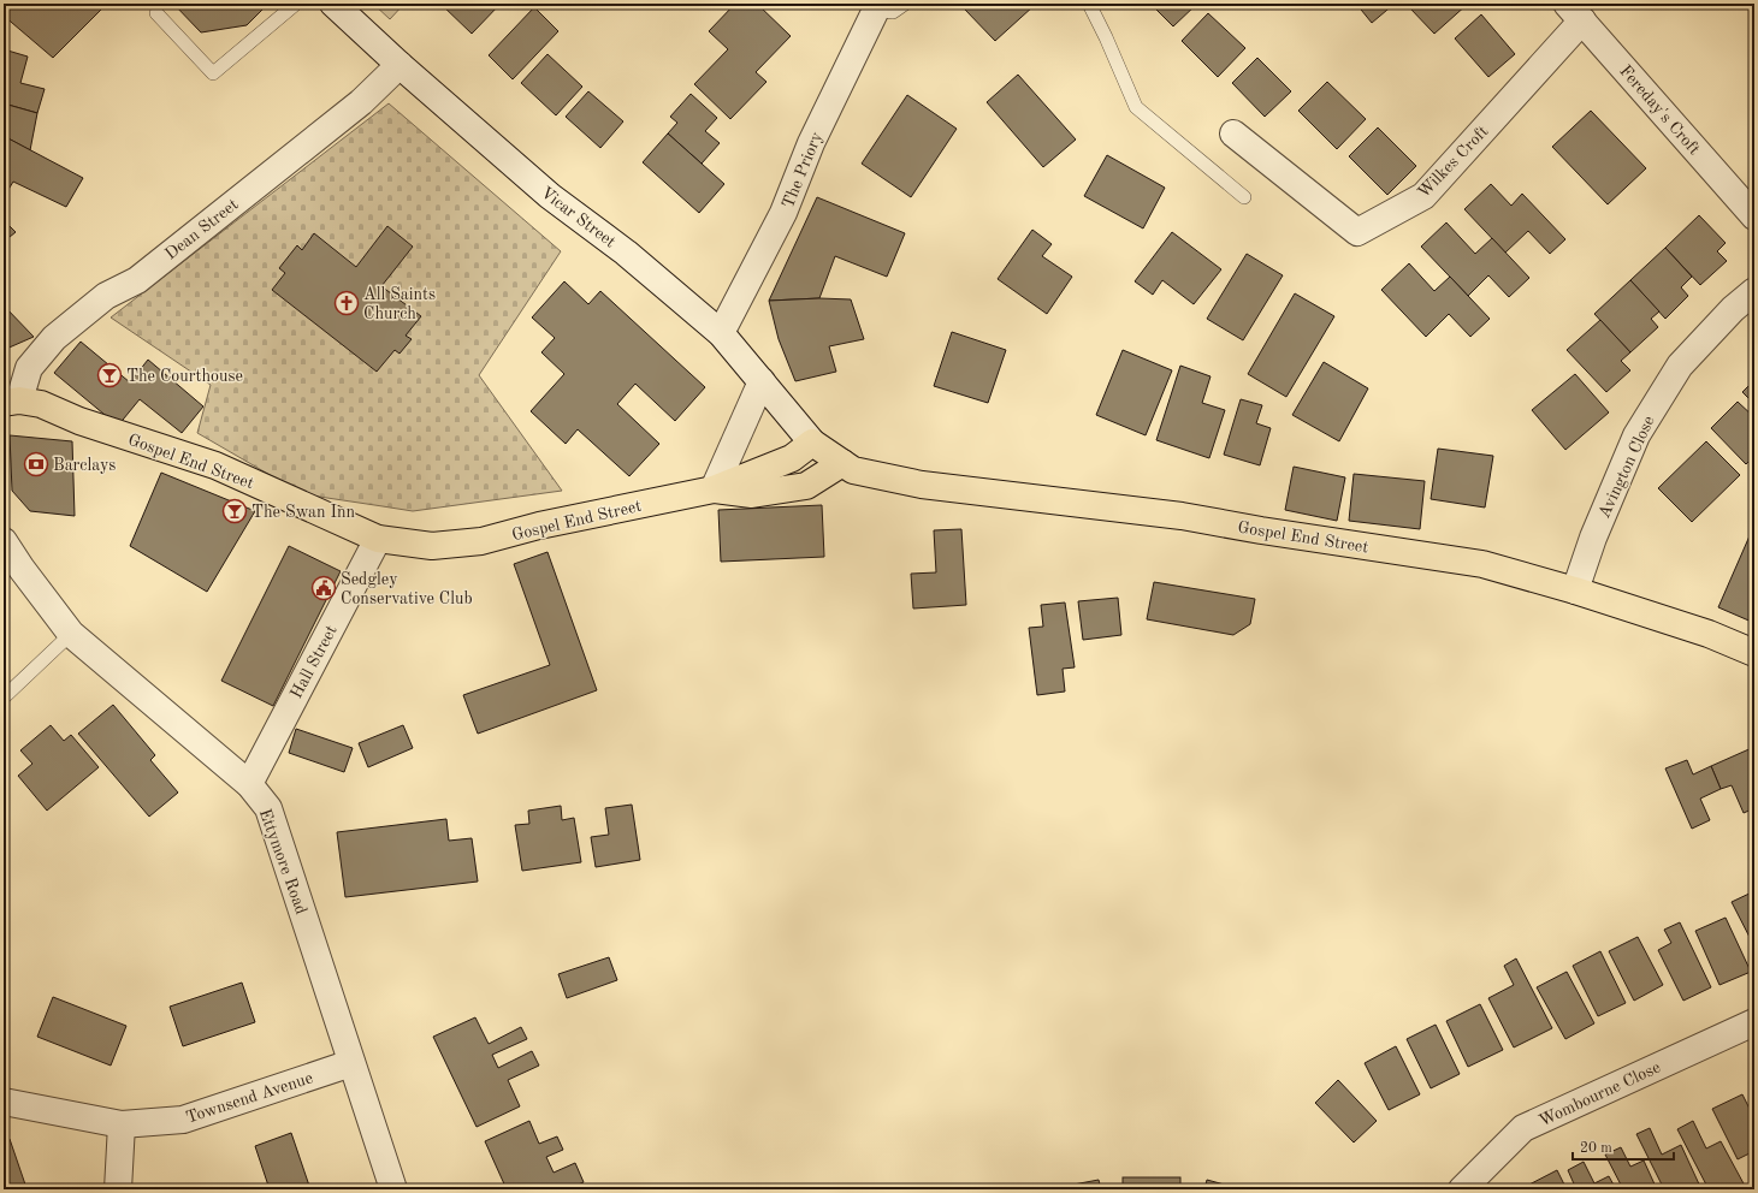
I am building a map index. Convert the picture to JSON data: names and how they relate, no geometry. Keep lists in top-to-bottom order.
{
  "streets": {
    "main road": ["Gospel End Street"],
    "street": [
      "Fereday's Croft",
      "Wilkes Croft",
      "The Priory",
      "Vicar Street",
      "Dean Street",
      "Avington Close",
      "Hall Street",
      "Ettymore Road",
      "Wombourne Close",
      "Townsend Avenue"
    ]
  },
  "crossings": [
    ["Fereday's Croft", "Wilkes Croft"],
    ["The Priory", "Vicar Street"],
    ["Vicar Street", "Dean Street"],
    ["Vicar Street", "Gospel End Street"],
    ["Dean Street", "Gospel End Street"],
    ["Gospel End Street", "Avington Close"],
    ["Gospel End Street", "Hall Street"],
    ["Hall Street", "Ettymore Road"],
    ["Ettymore Road", "Townsend Avenue"]
  ],
  "places": {
    "church": ["All Saints Church"],
    "bar": ["The Courthouse", "The Swan Inn"],
    "bank": ["Barclays"],
    "public building": ["Sedgley Conservative Club"]
  },
  "scale_bar": "20 m"
}
